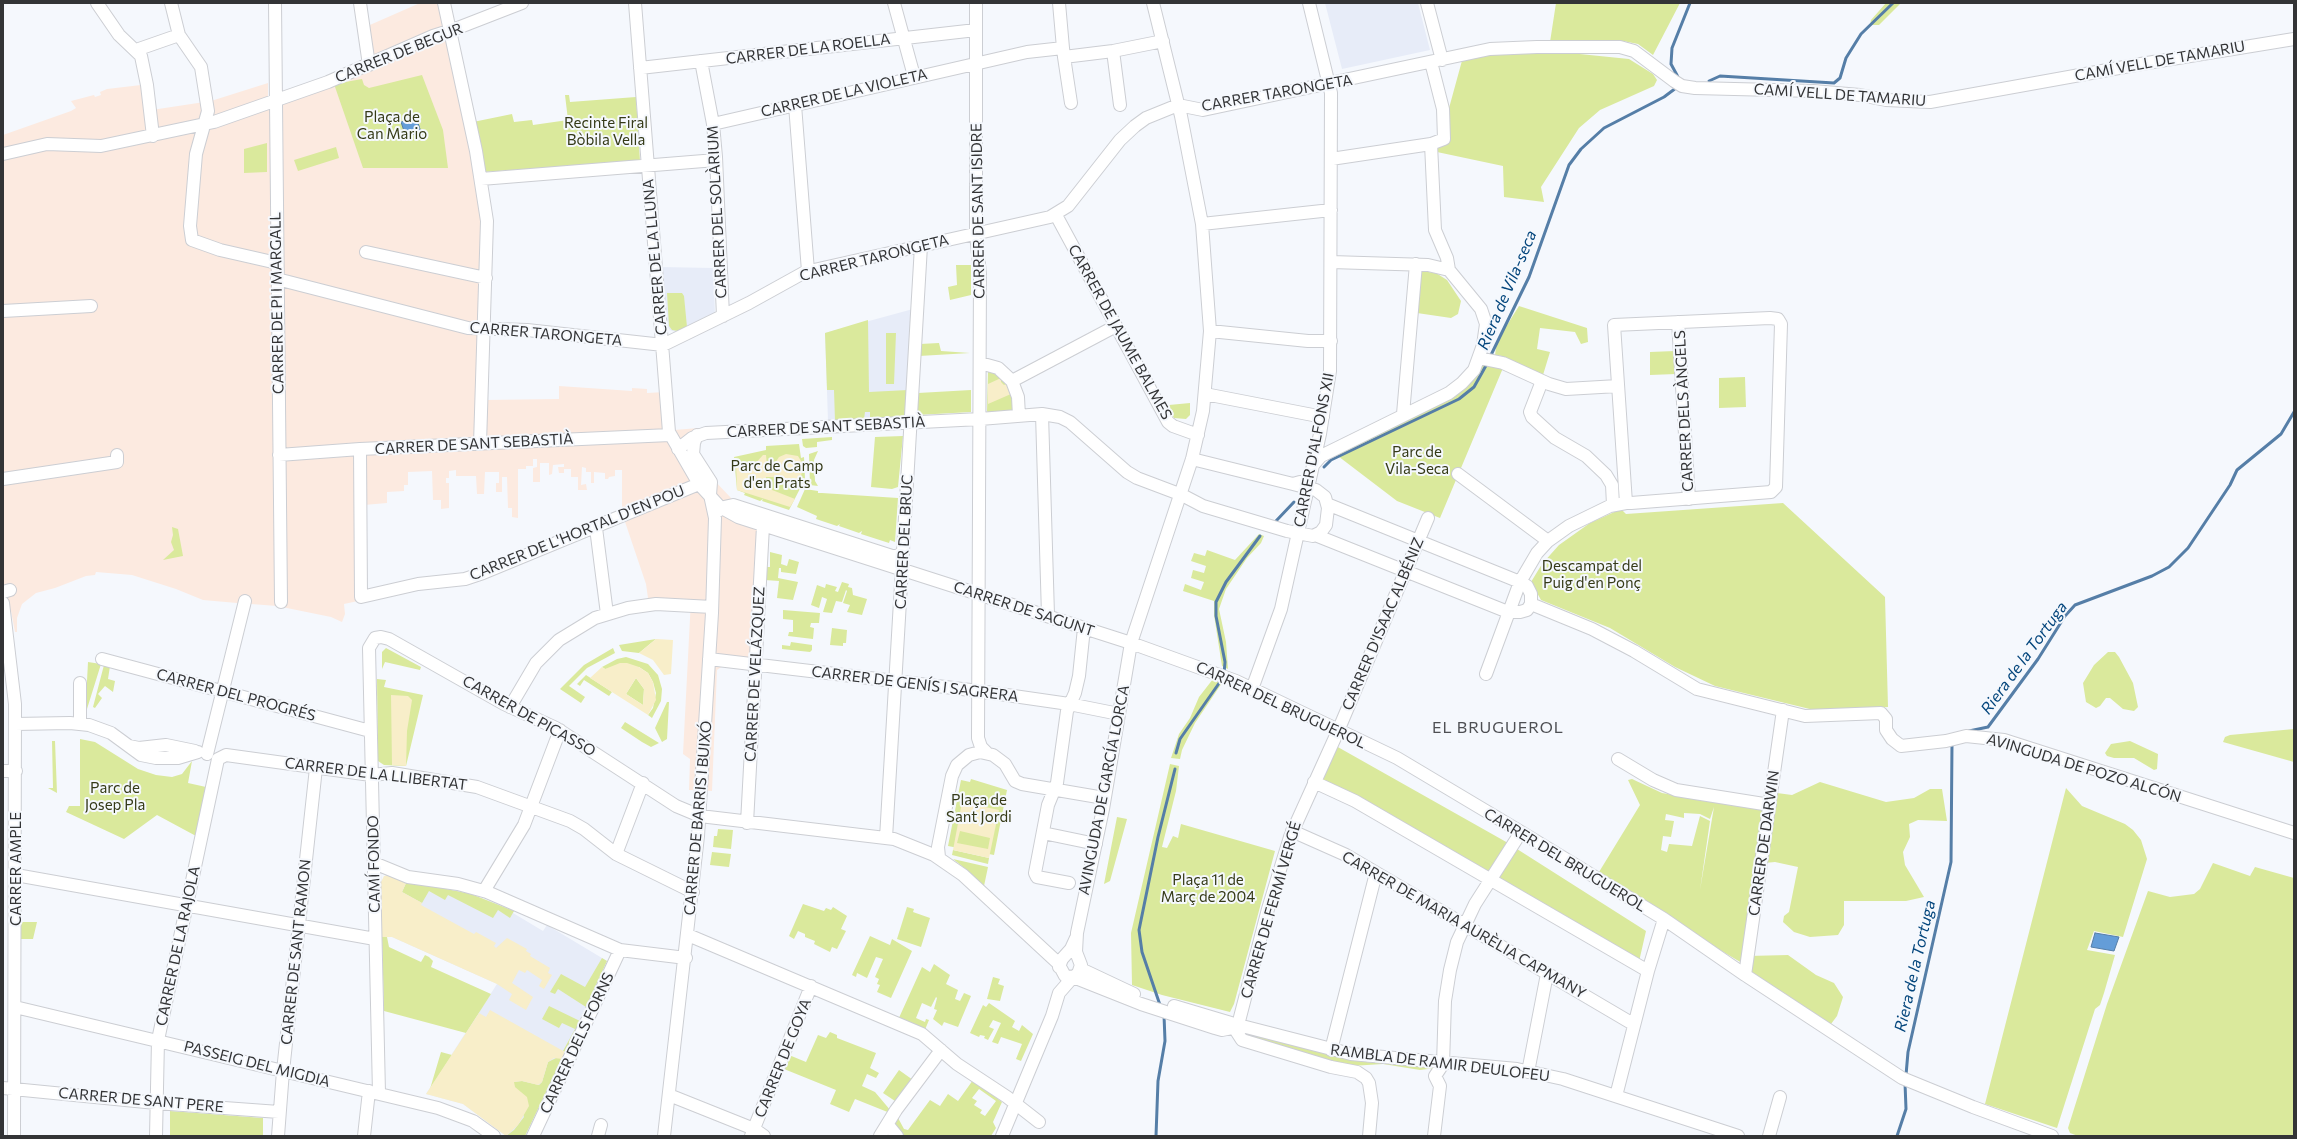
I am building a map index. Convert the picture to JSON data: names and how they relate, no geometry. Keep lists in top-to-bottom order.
{
  "streets": {
    "street": [
      "CARRER DE LA ROELLA",
      "CARRER DE BEGUR",
      "CAMÍ VELL DE TAMARIU",
      "CARRER DE LA VIOLETA",
      "CARRER TARONGETA",
      "CARRER DE SANT ISIDRE",
      "CARRER DEL SOLÀRIUM",
      "CARRER DE LA LLUNA",
      "CARRER DE PI I MARGALL",
      "CARRER DE JAUME BALMES",
      "CARRER DELS ÀNGELS",
      "CARRER DE SANT SEBASTIÀ",
      "CARRER D'ALFONS XII",
      "CARRER DE L'HORTAL D'EN POU",
      "CARRER DEL BRUC",
      "CARRER DE SAGUNT",
      "CARRER D'ISAAC ALBÉNIZ",
      "CARRER DE VELÁZQUEZ",
      "CARRER DE GENÍS I SAGRERA",
      "CARRER DEL PROGRÉS",
      "CARRER DEL BRUGUEROL",
      "CARRER DE PICASSO",
      "AVINGUDA DE POZO ALCÓN",
      "CARRER DE LA LLIBERTAT",
      "AVINGUDA DE GARCÍA LORCA",
      "CARRER DE BARRIS I BUIXÓ",
      "CARRER DE DARWIN",
      "CAMÍ FONDO",
      "CARRER AMPLE",
      "CARRER DE FERMÍ VERGÉ",
      "CARRER DE MARIA AURÈLIA CAPMANY",
      "CARRER DE LA RAJOLA",
      "CARRER DE SANT RAMON",
      "CARRER DELS FORNS",
      "CARRER DE GOYA",
      "RAMBLA DE RAMIR DEULOFEU",
      "PASSEIG DEL MIGDIA",
      "CARRER DE SANT PERE"
    ]
  },
  "crossings": [
    ["CARRER DE LA ROELLA", "CARRER DE SANT ISIDRE"],
    ["CARRER DE LA ROELLA", "CARRER DEL SOLÀRIUM"],
    ["CARRER DE LA ROELLA", "CARRER DE LA LLUNA"],
    ["CARRER DE BEGUR", "CARRER DE PI I MARGALL"],
    ["CAMÍ VELL DE TAMARIU", "CARRER TARONGETA"],
    ["CARRER DE LA VIOLETA", "CARRER DE SANT ISIDRE"],
    ["CARRER DE LA VIOLETA", "CARRER DEL SOLÀRIUM"],
    ["CARRER DE LA VIOLETA", "AVINGUDA DE GARCÍA LORCA"],
    ["CARRER TARONGETA", "CARRER DE SANT ISIDRE"],
    ["CARRER TARONGETA", "CARRER DEL SOLÀRIUM"],
    ["CARRER TARONGETA", "CARRER DE LA LLUNA"],
    ["CARRER TARONGETA", "CARRER DE PI I MARGALL"],
    ["CARRER TARONGETA", "CARRER DE JAUME BALMES"],
    ["CARRER TARONGETA", "CARRER D'ALFONS XII"],
    ["CARRER TARONGETA", "CARRER DEL BRUC"],
    ["CARRER TARONGETA", "AVINGUDA DE GARCÍA LORCA"],
    ["CARRER DE SANT ISIDRE", "CARRER DE SANT SEBASTIÀ"],
    ["CARRER DE SANT ISIDRE", "CARRER DE SAGUNT"],
    ["CARRER DE SANT ISIDRE", "CARRER DE GENÍS I SAGRERA"],
    ["CARRER DE LA LLUNA", "CARRER DE SANT SEBASTIÀ"],
    ["CARRER DE LA LLUNA", "CARRER DE L'HORTAL D'EN POU"],
    ["CARRER DE LA LLUNA", "CARRER DE BARRIS I BUIXÓ"],
    ["CARRER DE PI I MARGALL", "CARRER DE SANT SEBASTIÀ"],
    ["CARRER DE JAUME BALMES", "AVINGUDA DE GARCÍA LORCA"],
    ["CARRER DE SANT SEBASTIÀ", "CARRER D'ALFONS XII"],
    ["CARRER DE SANT SEBASTIÀ", "CARRER DE L'HORTAL D'EN POU"],
    ["CARRER DE SANT SEBASTIÀ", "CARRER DEL BRUC"],
    ["CARRER DE SANT SEBASTIÀ", "AVINGUDA DE GARCÍA LORCA"],
    ["CARRER D'ALFONS XII", "CARRER DEL BRUGUEROL"],
    ["CARRER DEL BRUC", "CARRER DE SAGUNT"],
    ["CARRER DEL BRUC", "CARRER DE GENÍS I SAGRERA"],
    ["CARRER DEL BRUC", "CARRER DE PICASSO"],
    ["CARRER DE SAGUNT", "CARRER DE VELÁZQUEZ"],
    ["CARRER DE SAGUNT", "CARRER DEL BRUGUEROL"],
    ["CARRER DE SAGUNT", "AVINGUDA DE GARCÍA LORCA"],
    ["CARRER DE SAGUNT", "CARRER DE BARRIS I BUIXÓ"],
    ["CARRER D'ISAAC ALBÉNIZ", "CARRER DEL BRUGUEROL"],
    ["CARRER D'ISAAC ALBÉNIZ", "CARRER DE FERMÍ VERGÉ"],
    ["CARRER DE VELÁZQUEZ", "CARRER DE GENÍS I SAGRERA"],
    ["CARRER DE VELÁZQUEZ", "CARRER DE PICASSO"],
    ["CARRER DE GENÍS I SAGRERA", "AVINGUDA DE GARCÍA LORCA"],
    ["CARRER DE GENÍS I SAGRERA", "CARRER DE BARRIS I BUIXÓ"],
    ["CARRER DEL PROGRÉS", "CAMÍ FONDO"],
    ["CARRER DEL PROGRÉS", "CARRER DE LA RAJOLA"],
    ["CARRER DEL BRUGUEROL", "AVINGUDA DE GARCÍA LORCA"],
    ["CARRER DEL BRUGUEROL", "CARRER DE DARWIN"],
    ["CARRER DEL BRUGUEROL", "CARRER DE FERMÍ VERGÉ"],
    ["CARRER DE PICASSO", "AVINGUDA DE GARCÍA LORCA"],
    ["CARRER DE PICASSO", "CARRER DE BARRIS I BUIXÓ"],
    ["CARRER DE PICASSO", "CAMÍ FONDO"],
    ["CARRER DE PICASSO", "RAMBLA DE RAMIR DEULOFEU"],
    ["AVINGUDA DE POZO ALCÓN", "CARRER DE DARWIN"],
    ["CARRER DE LA LLIBERTAT", "CARRER DE BARRIS I BUIXÓ"],
    ["CARRER DE LA LLIBERTAT", "CAMÍ FONDO"],
    ["CARRER DE LA LLIBERTAT", "CARRER DE LA RAJOLA"],
    ["CARRER DE LA LLIBERTAT", "CARRER DE SANT RAMON"],
    ["AVINGUDA DE GARCÍA LORCA", "RAMBLA DE RAMIR DEULOFEU"],
    ["CAMÍ FONDO", "PASSEIG DEL MIGDIA"],
    ["CARRER AMPLE", "PASSEIG DEL MIGDIA"],
    ["CARRER AMPLE", "CARRER DE SANT PERE"],
    ["CARRER DE FERMÍ VERGÉ", "CARRER DE MARIA AURÈLIA CAPMANY"],
    ["CARRER DE FERMÍ VERGÉ", "RAMBLA DE RAMIR DEULOFEU"],
    ["CARRER DE LA RAJOLA", "PASSEIG DEL MIGDIA"],
    ["CARRER DE LA RAJOLA", "CARRER DE SANT PERE"],
    ["CARRER DE SANT RAMON", "PASSEIG DEL MIGDIA"],
    ["CARRER DE SANT RAMON", "CARRER DE SANT PERE"]
  ],
  "districts": ["EL BRUGUEROL"],
  "water": ["Riera de Vila-seca", "Riera de la Tortuga"],
  "parks": [
    "Plaça de Can Mario",
    "Recinte Firal Bòbila Vella",
    "Parc de Vila-Seca",
    "Parc de Camp d'en Prats",
    "Descampat del Puig d'en Ponç",
    "Parc de Josep Pla",
    "Plaça de Sant Jordi",
    "Plaça 11 de Març de 2004"
  ]
}
